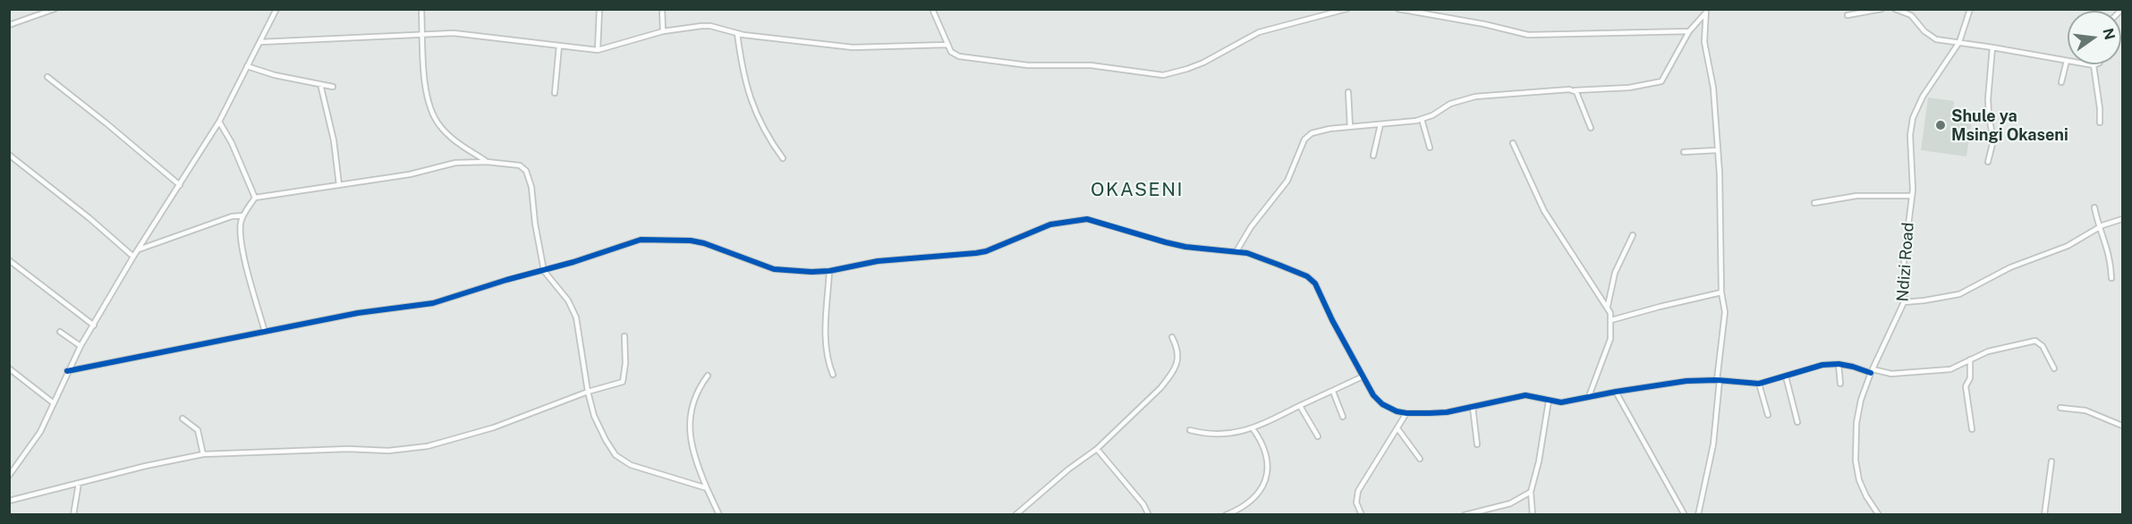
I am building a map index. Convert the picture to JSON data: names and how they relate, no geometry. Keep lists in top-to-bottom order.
{
  "streets": {
    "street": ["Ndizi Road"]
  },
  "districts": ["OKASENI"],
  "places": ["Shule ya Msingi Okaseni"],
  "north": "right"
}
